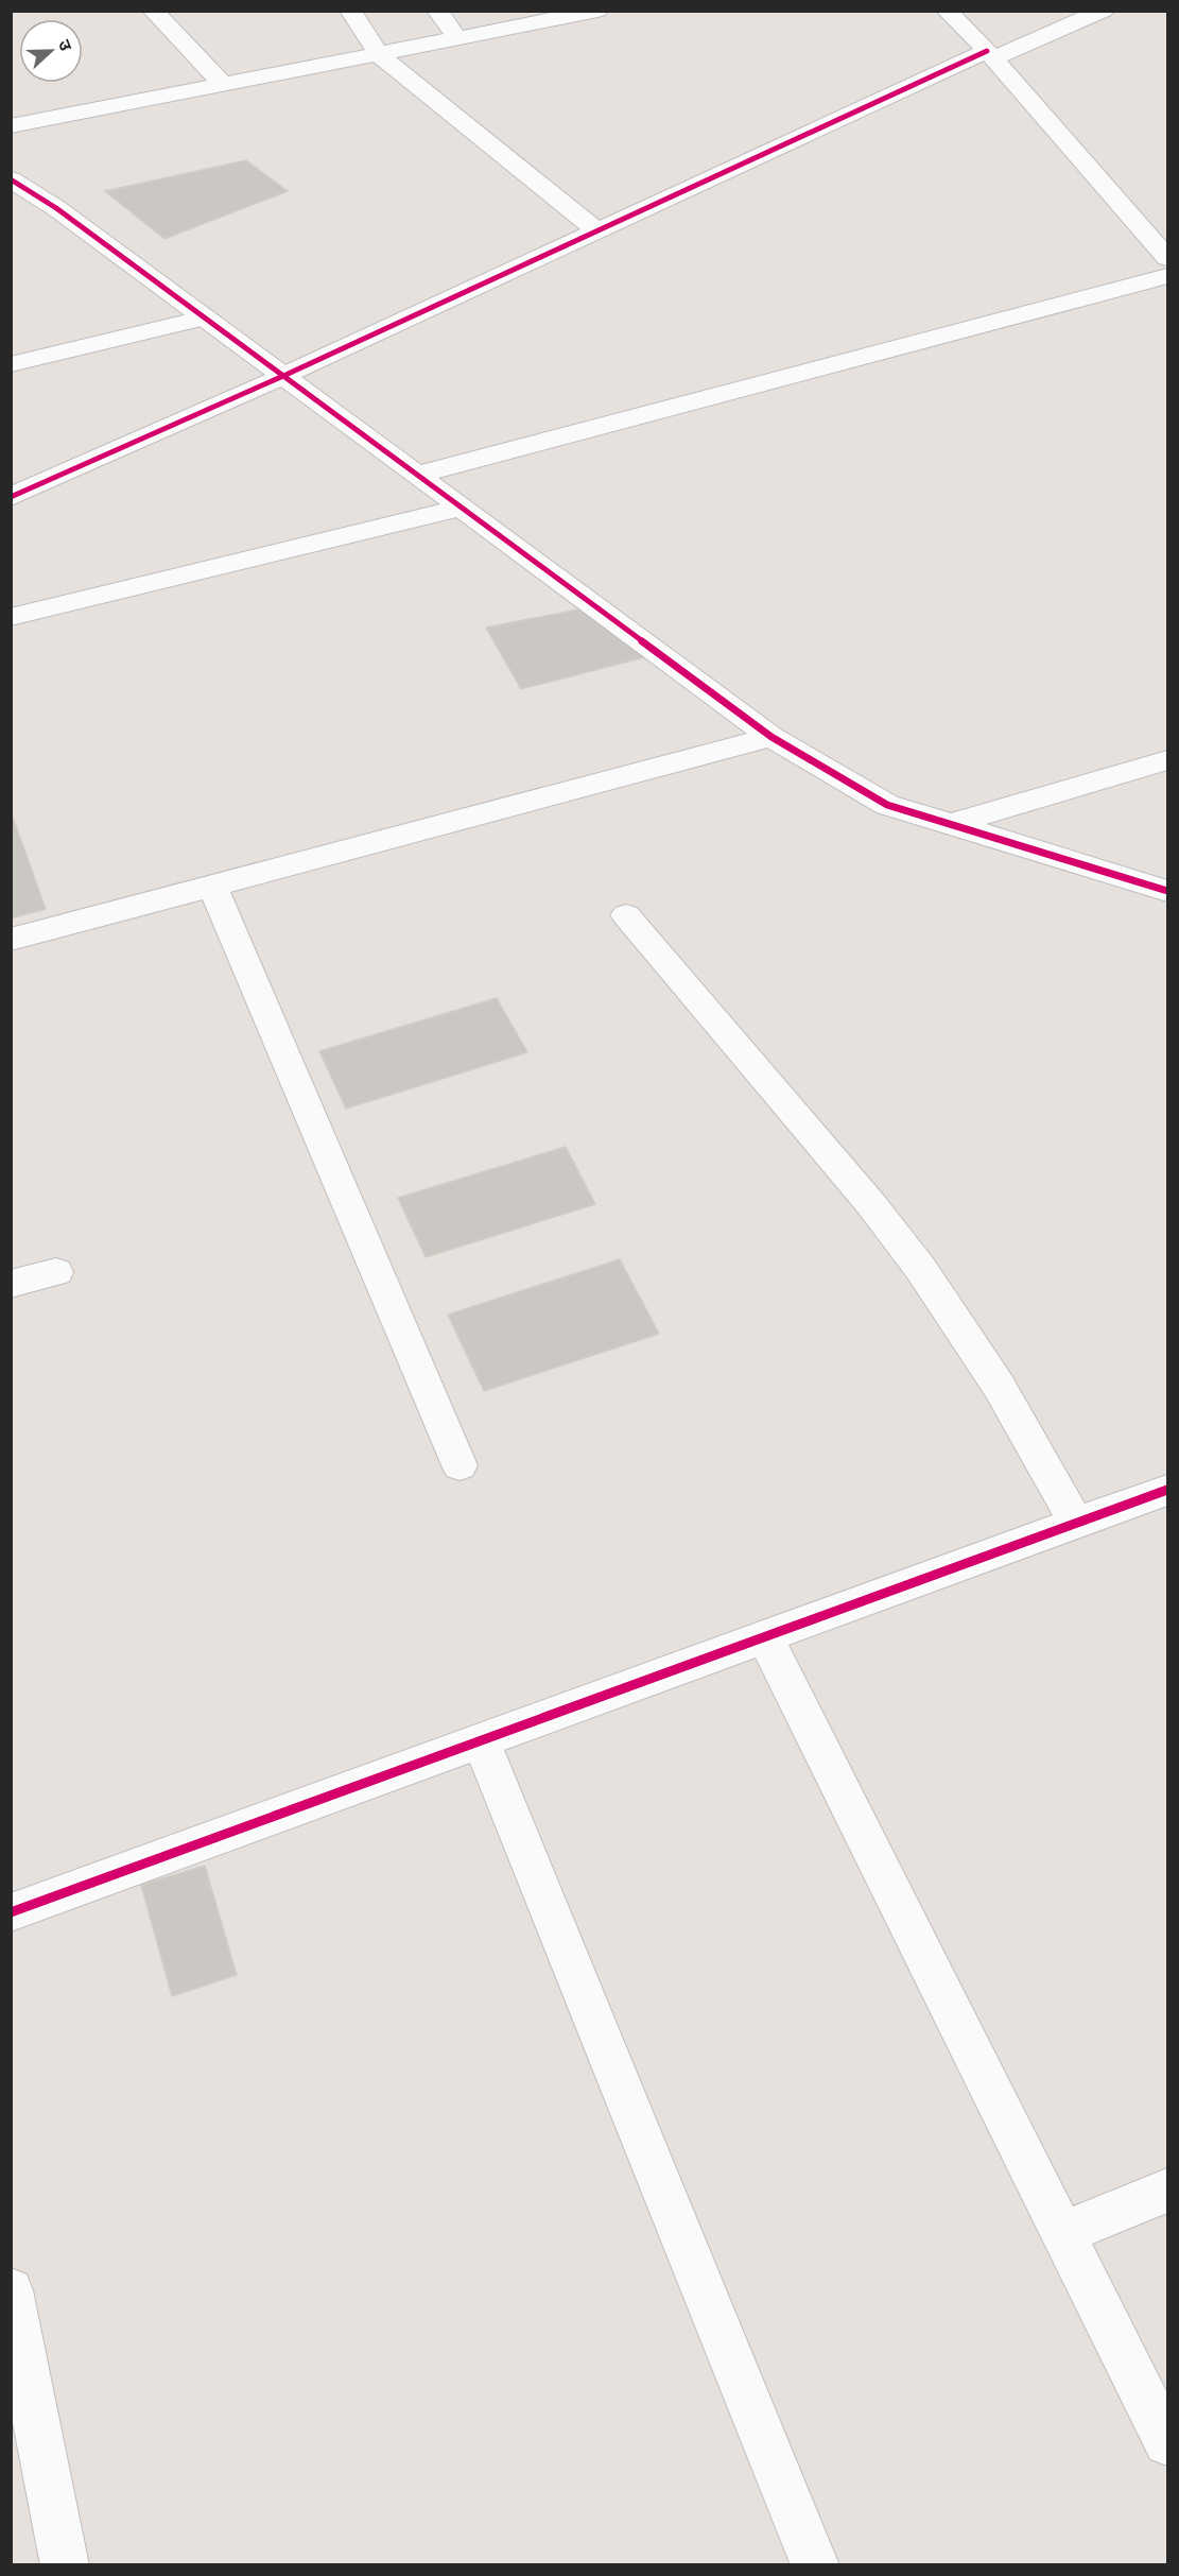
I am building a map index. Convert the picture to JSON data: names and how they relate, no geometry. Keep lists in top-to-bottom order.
{
  "north": "right"
}
